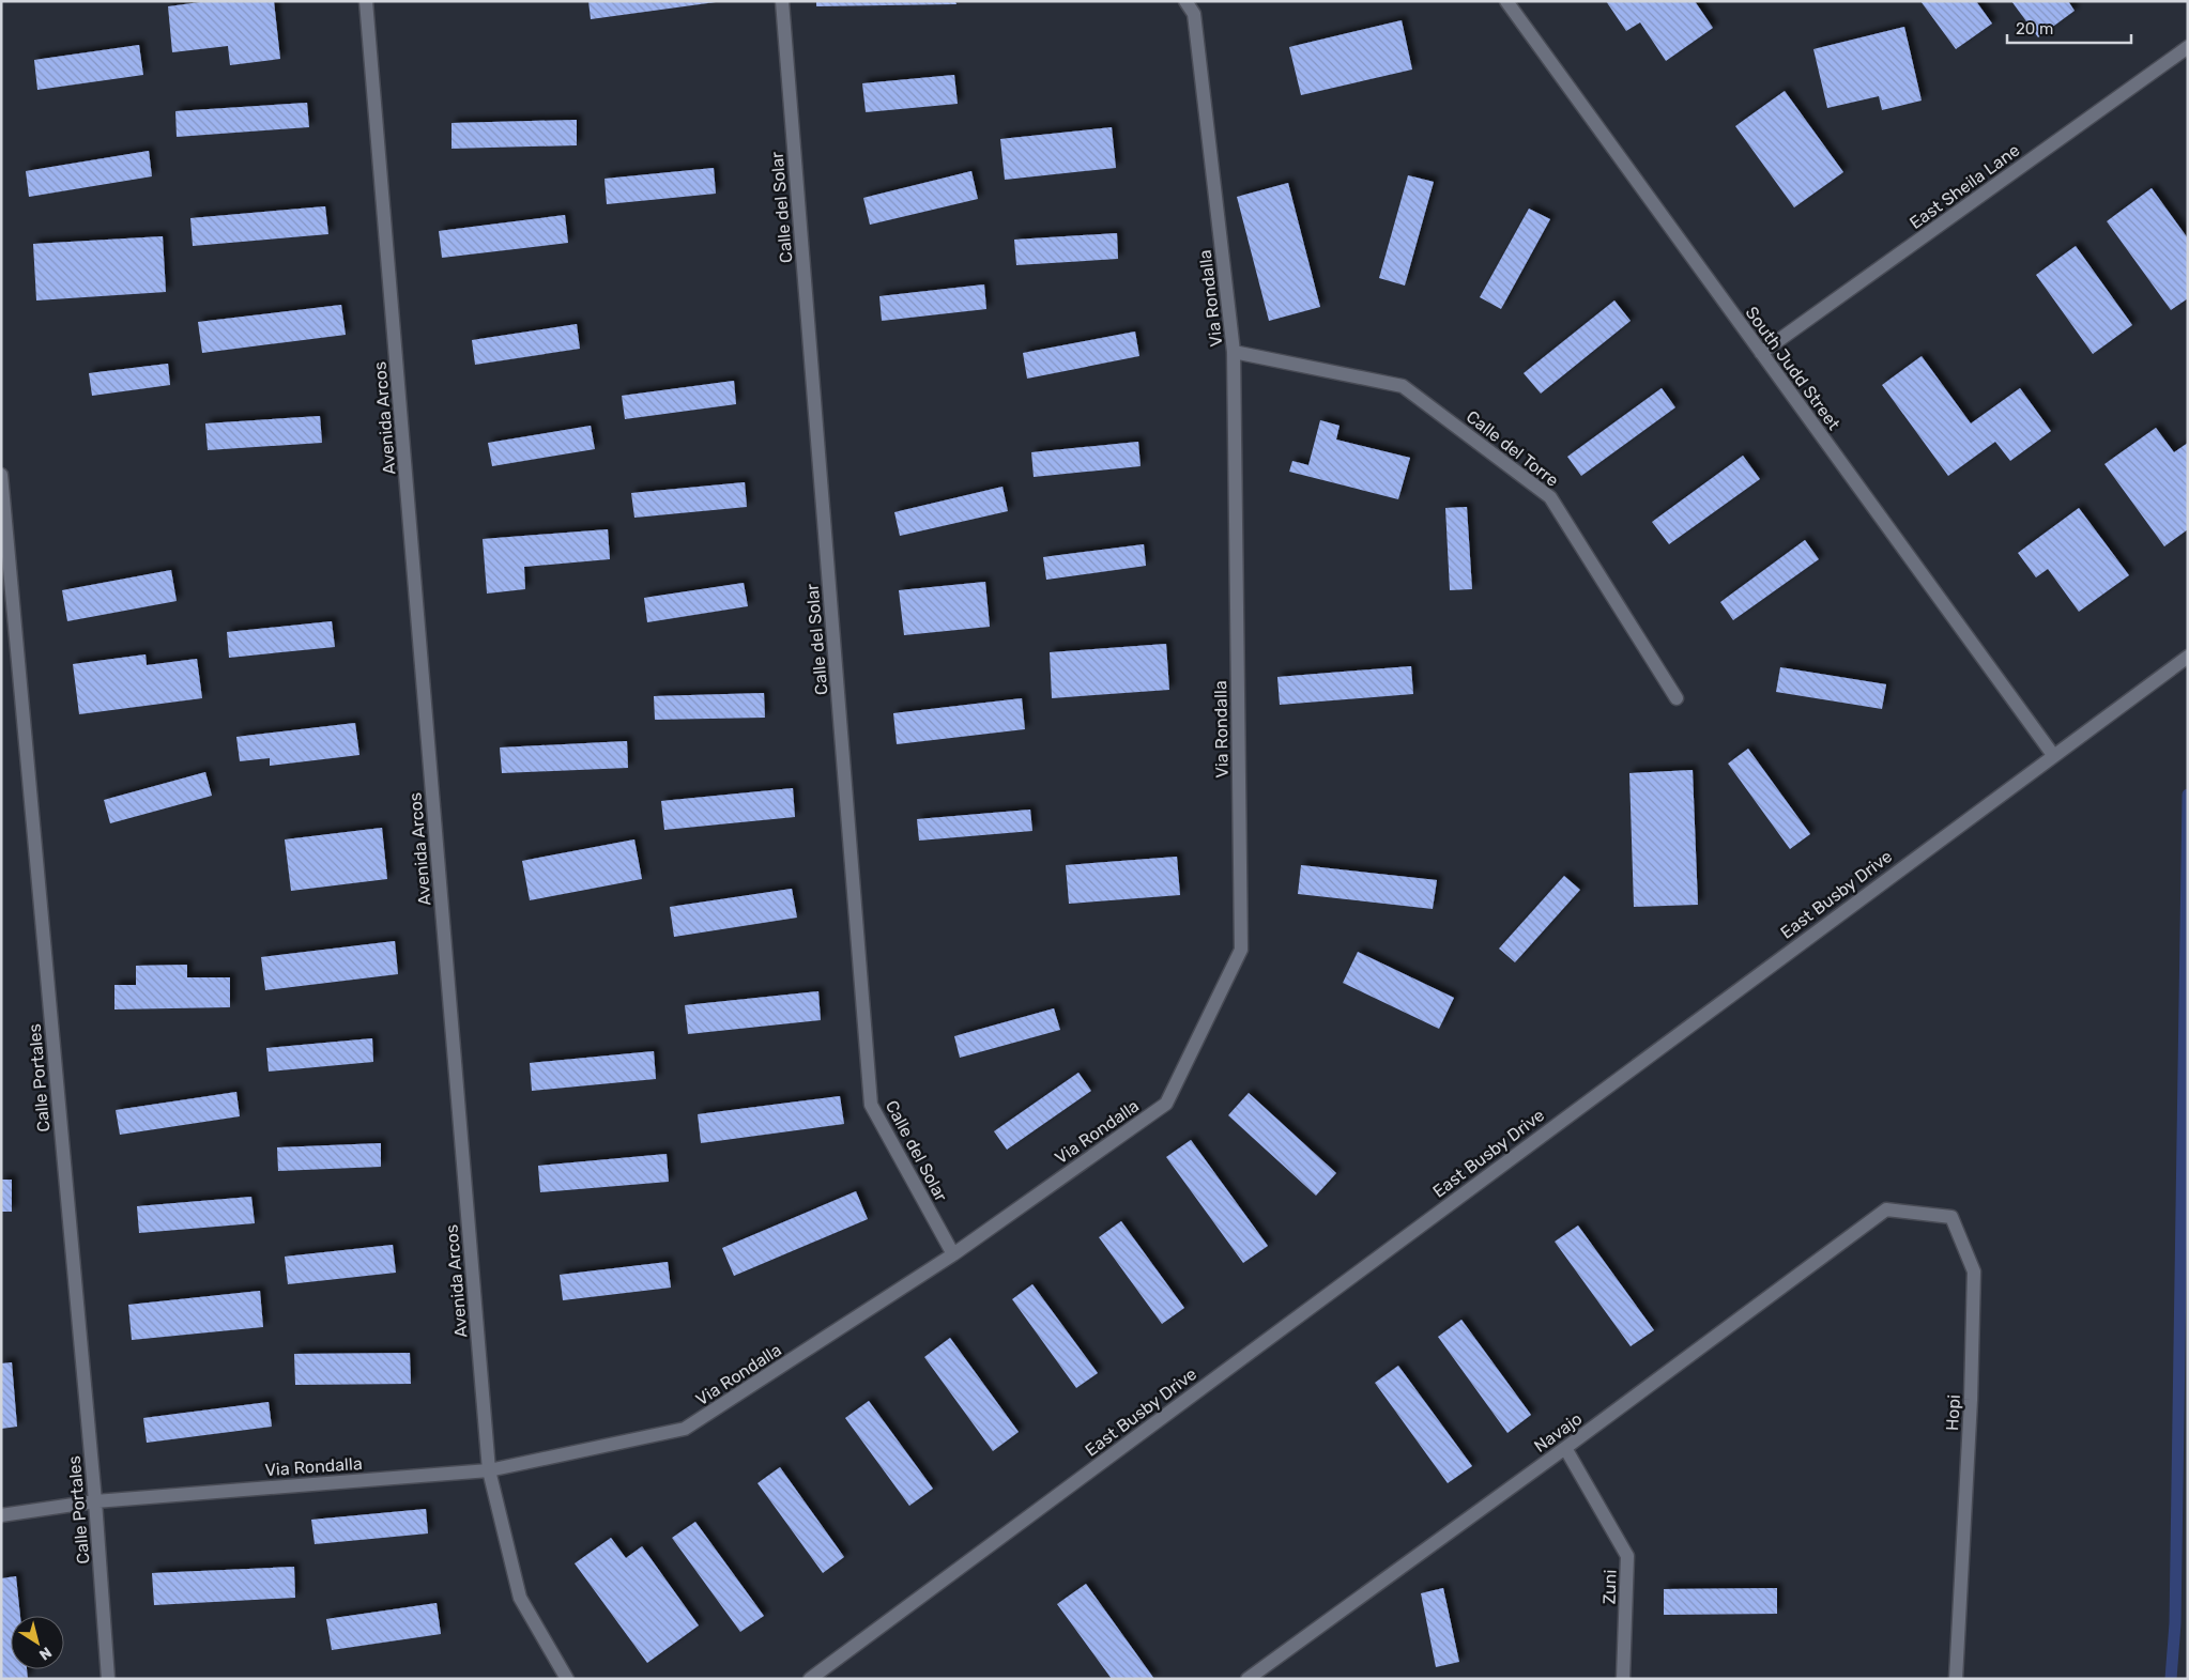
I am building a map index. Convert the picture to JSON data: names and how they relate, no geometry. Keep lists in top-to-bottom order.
{
  "streets": {
    "street": [
      "East Sheila Lane",
      "Calle del Solar",
      "Via Rondalla",
      "South Judd Street",
      "Avenida Arcos",
      "Calle del Torre",
      "East Busby Drive",
      "Calle Portales",
      "Hopi",
      "Navajo",
      "Zuni"
    ]
  },
  "crossings": [
    ["East Sheila Lane", "South Judd Street"],
    ["Calle del Solar", "Via Rondalla"],
    ["Via Rondalla", "Avenida Arcos"],
    ["Via Rondalla", "Calle del Torre"],
    ["Via Rondalla", "Calle Portales"],
    ["South Judd Street", "East Busby Drive"],
    ["Hopi", "Navajo"],
    ["Navajo", "Zuni"]
  ],
  "scale_bar": "20 m",
  "north": "bottom right"
}
